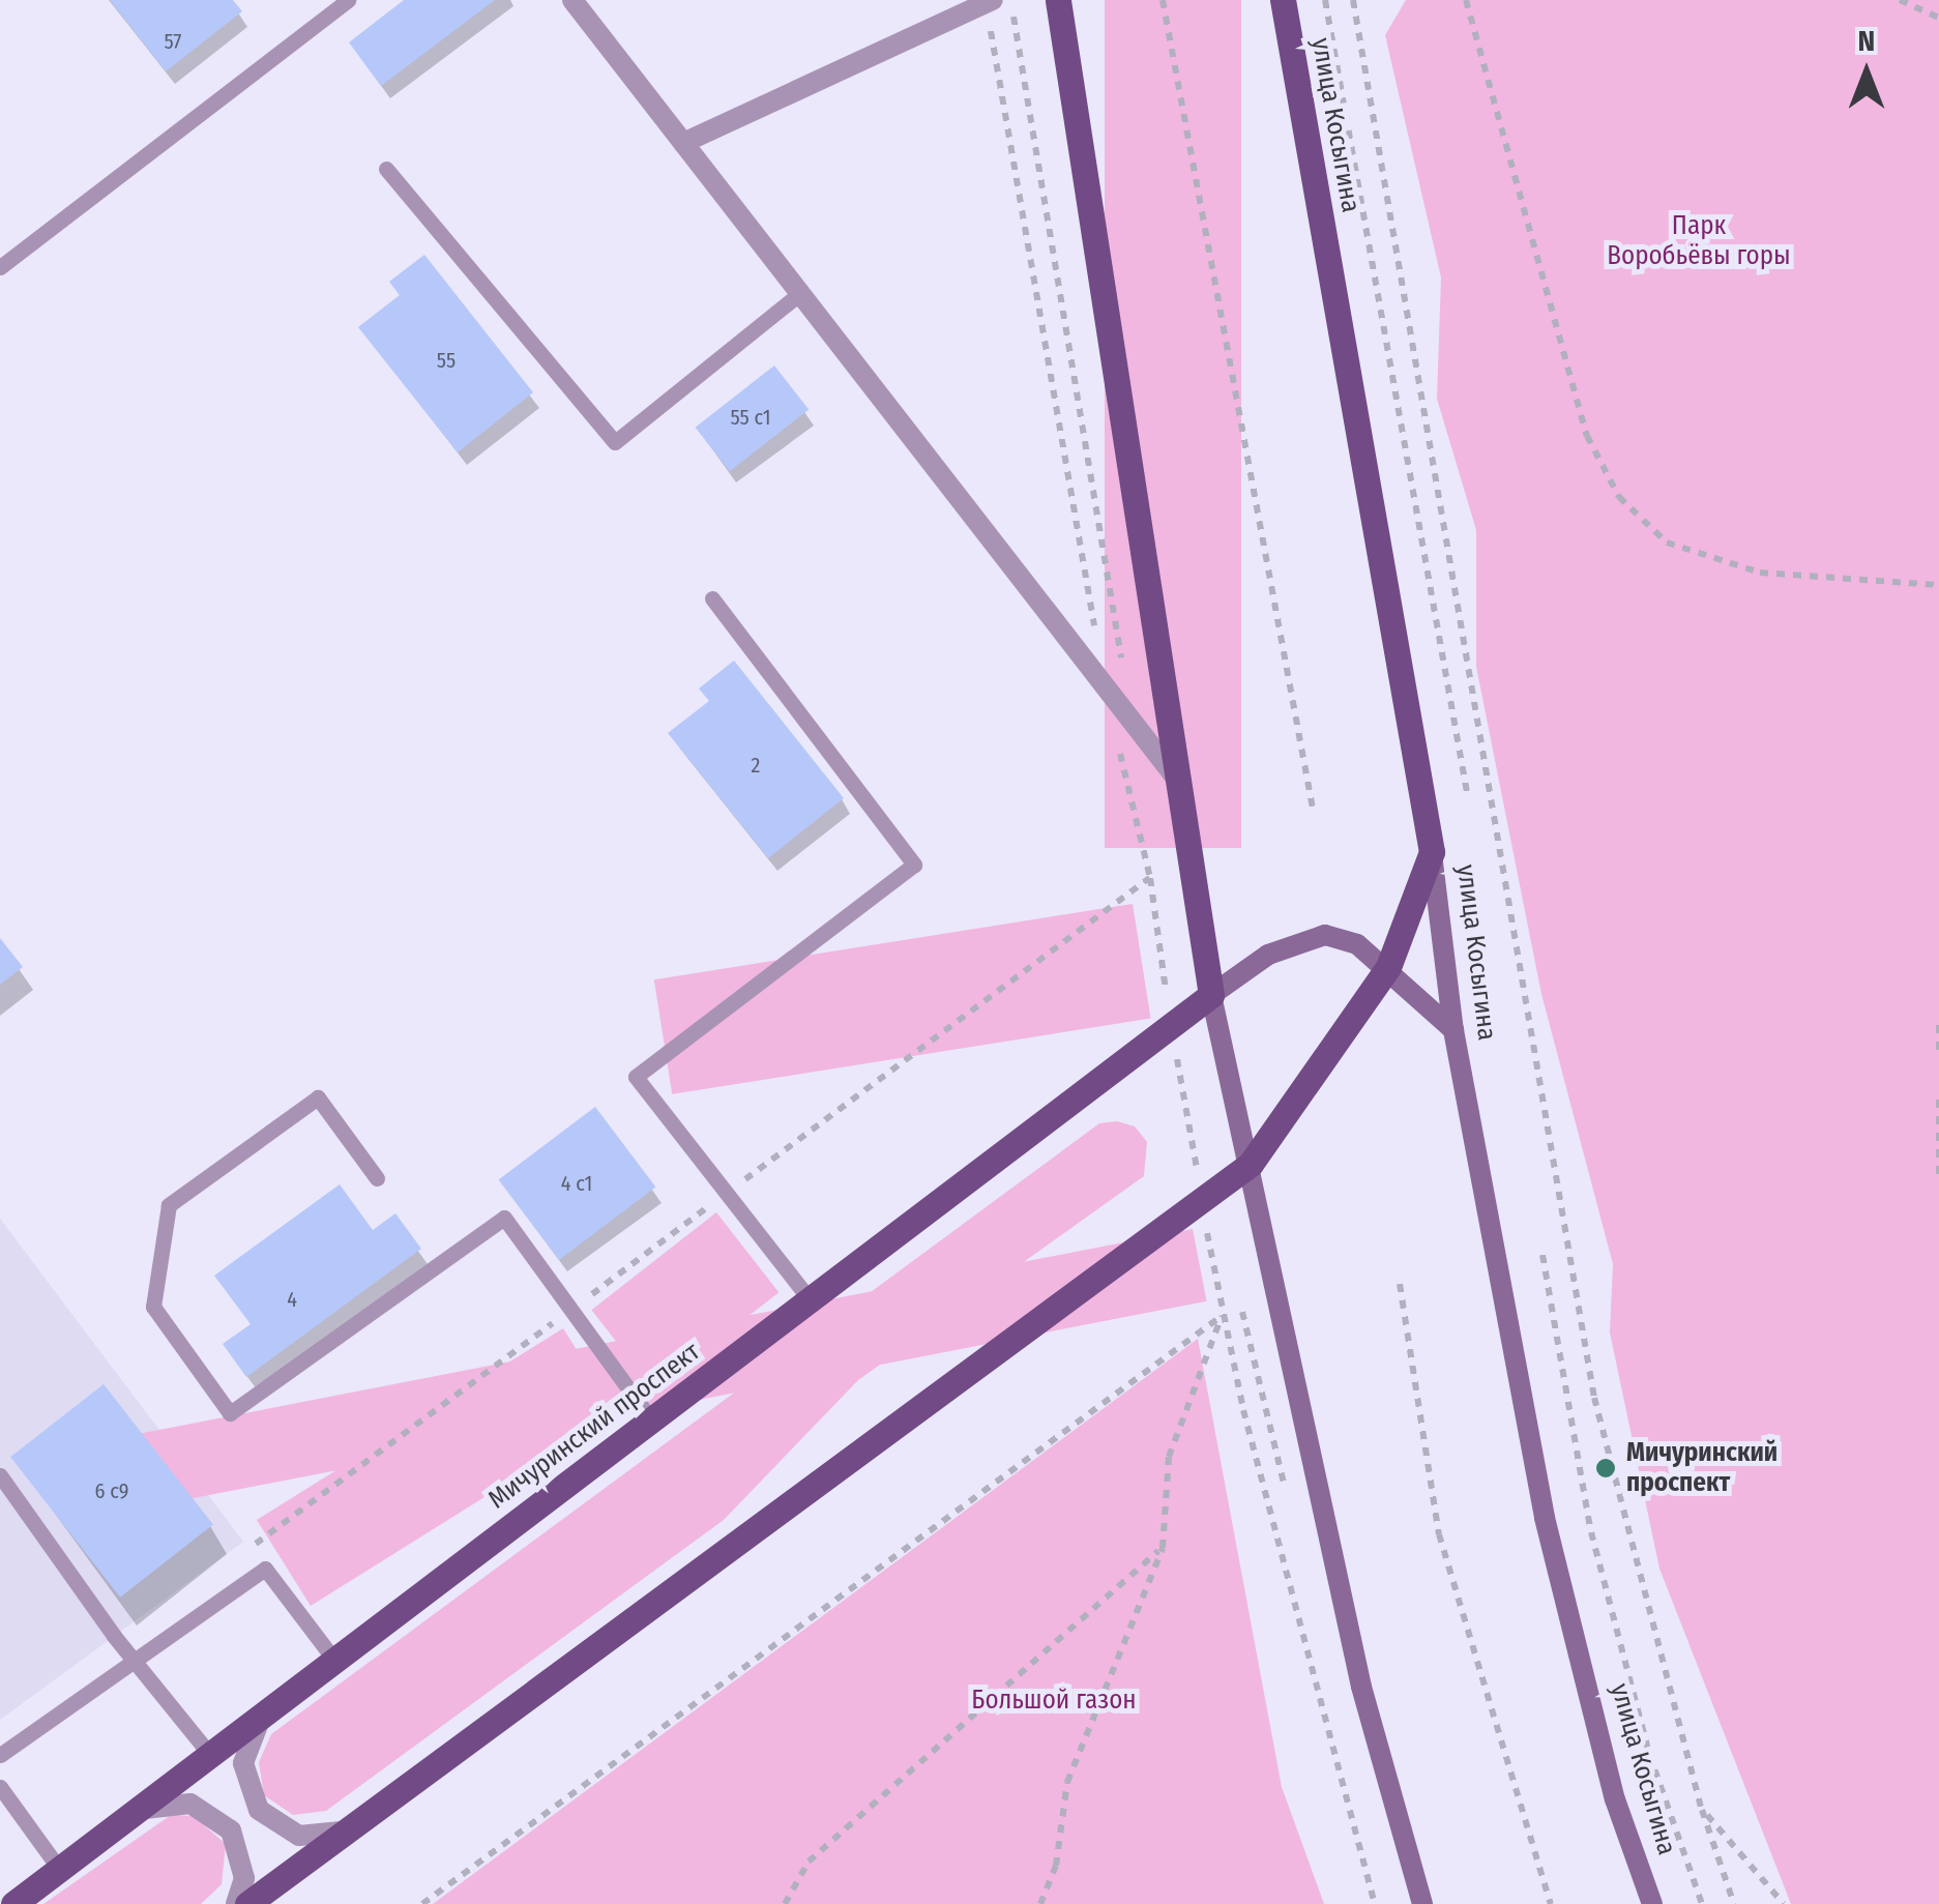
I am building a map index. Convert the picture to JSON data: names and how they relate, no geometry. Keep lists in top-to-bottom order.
{
  "streets": {
    "main road": ["улица Косыгина", "Мичуринский проспект"]
  },
  "parks": ["Парк Воробьёвы горы", "Большой газон"],
  "places": ["Мичуринский проспект"],
  "house_numbers": [
    "57",
    "55",
    "55 с1",
    "2",
    "4 с1",
    "4",
    "6 с9"
  ],
  "north": "top"
}
